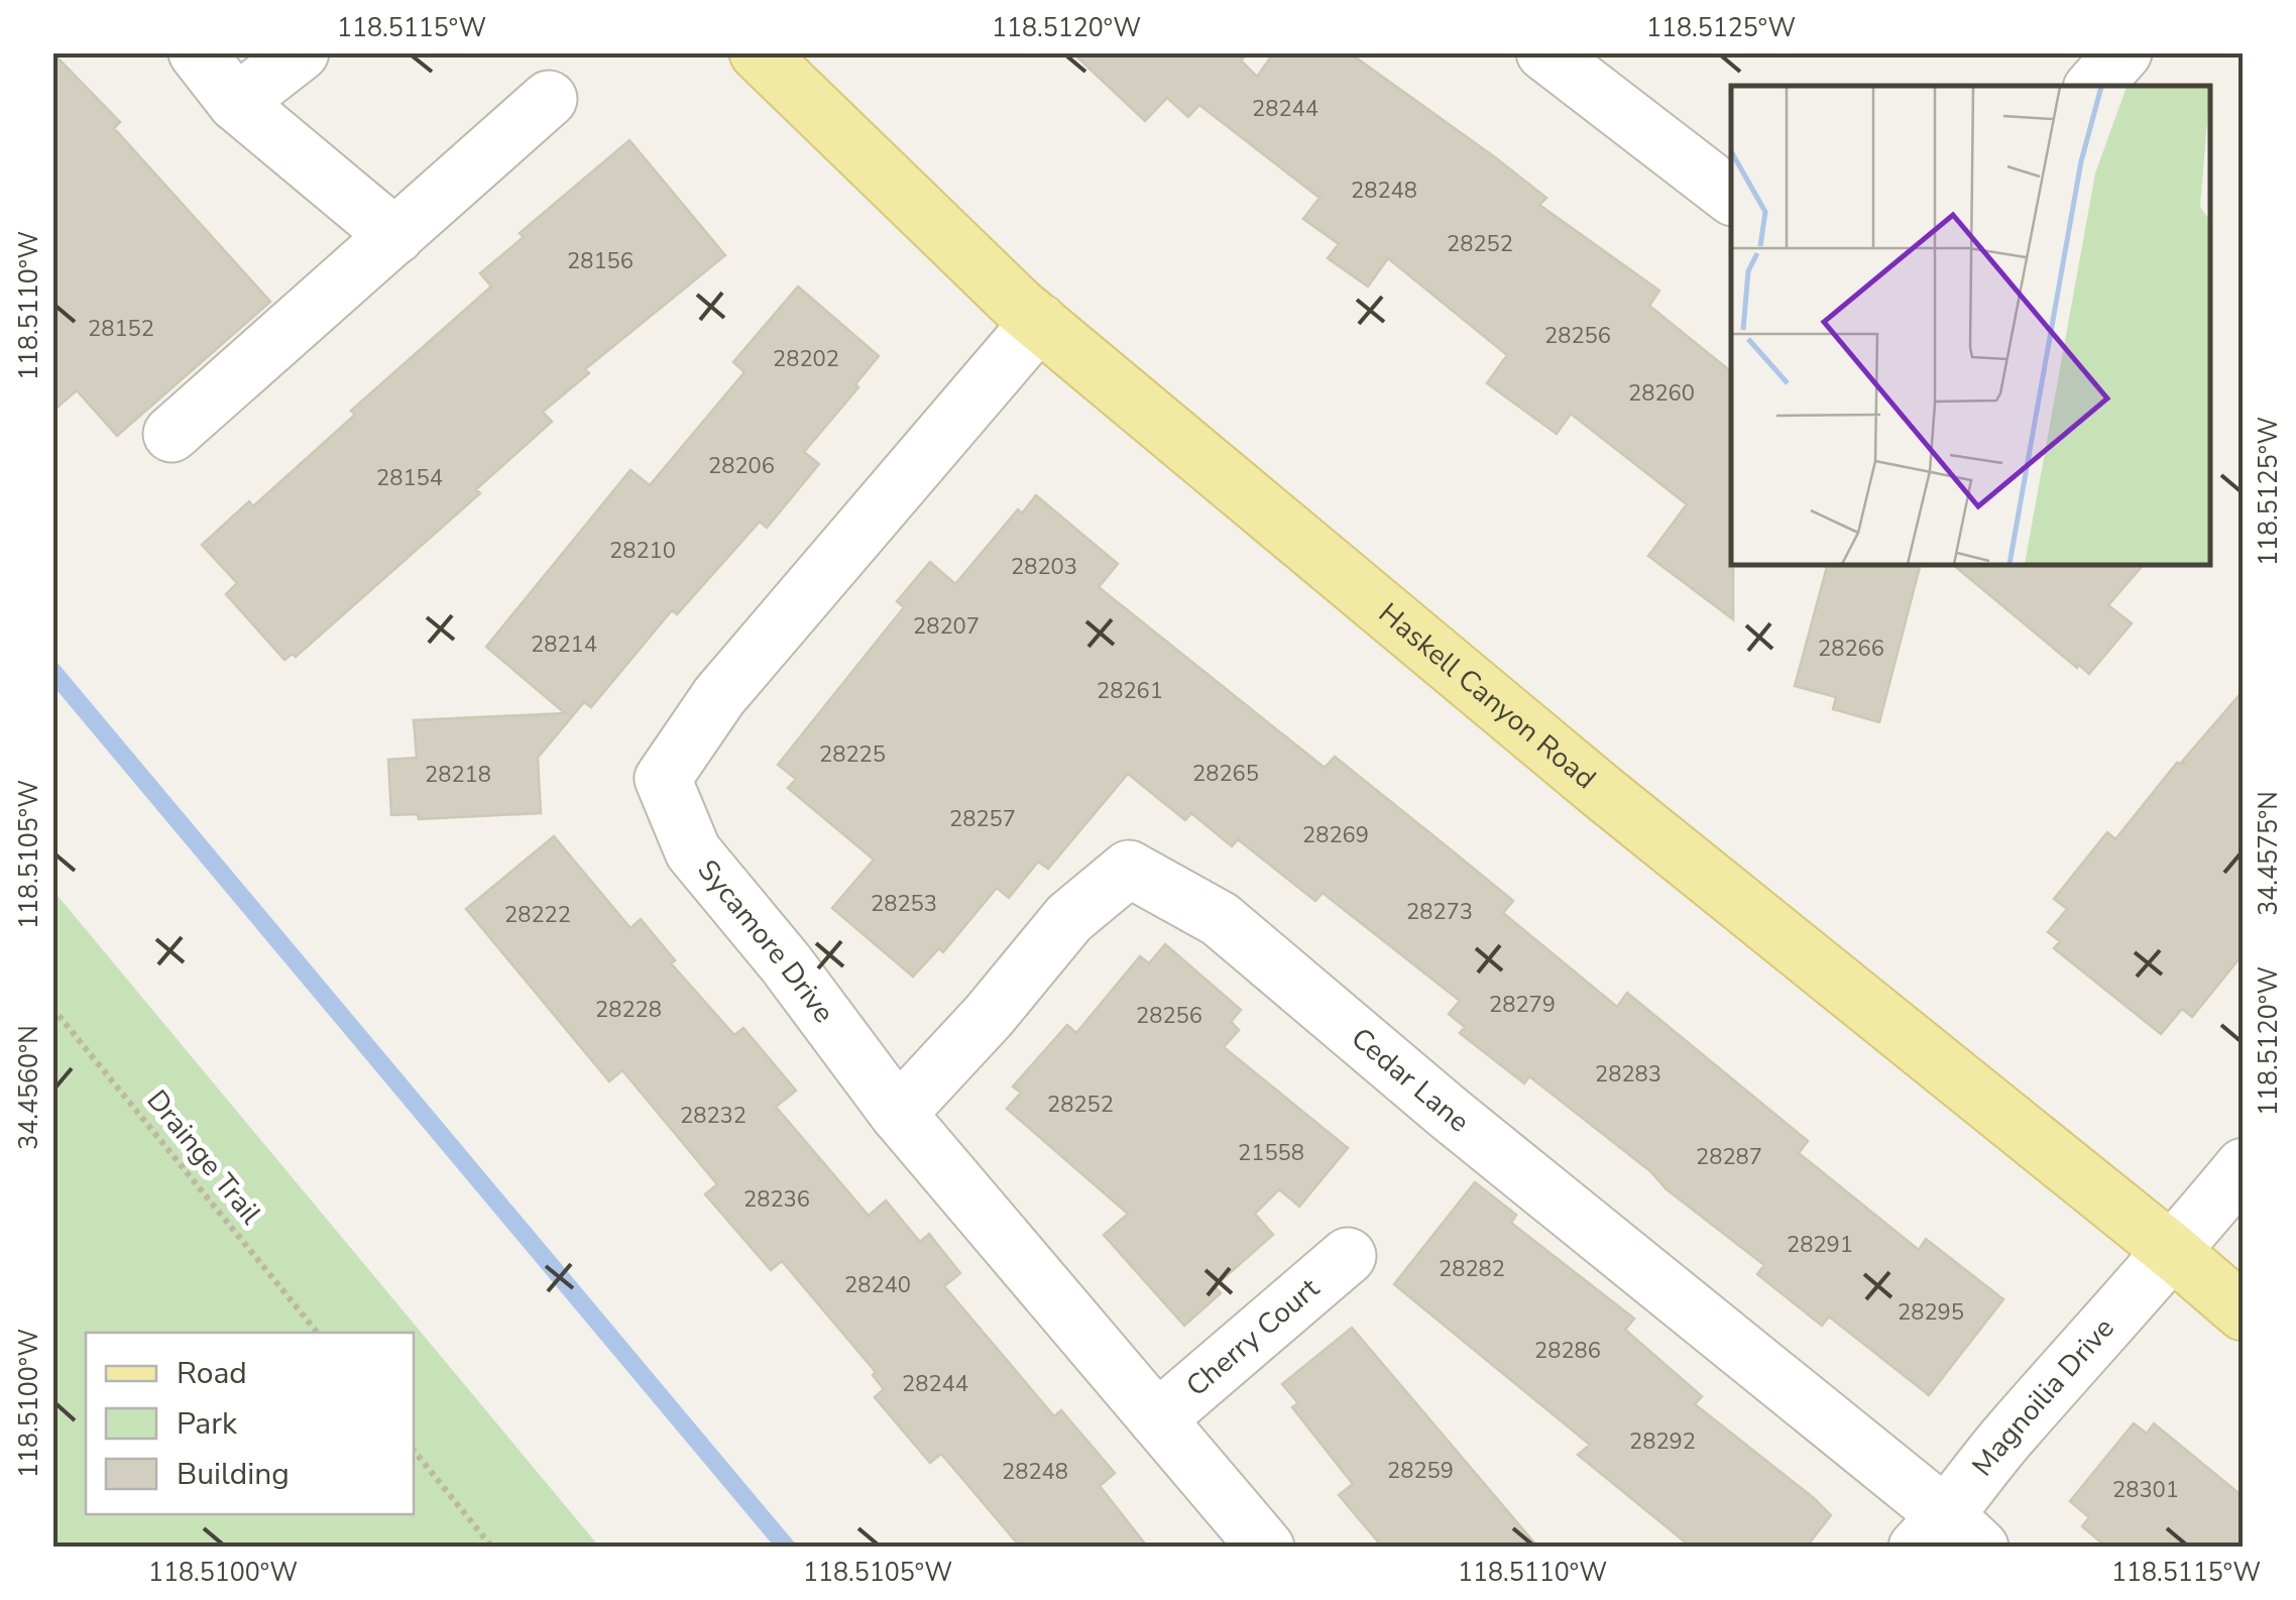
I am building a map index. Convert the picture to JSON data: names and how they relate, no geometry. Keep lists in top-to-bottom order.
{
  "streets": {
    "main road": ["Haskell Canyon Road"],
    "street": [
      "Sycamore Drive",
      "Cedar Lane",
      "Cherry Court",
      "Magnoilia Drive"
    ],
    "path": ["Drainge Trail"]
  },
  "crossings": [
    ["Haskell Canyon Road", "Sycamore Drive"],
    ["Haskell Canyon Road", "Magnoilia Drive"],
    ["Sycamore Drive", "Cedar Lane"],
    ["Sycamore Drive", "Cherry Court"],
    ["Cedar Lane", "Magnoilia Drive"]
  ],
  "house_numbers": [
    "28244",
    "28248",
    "28252",
    "28156",
    "28152",
    "28256",
    "28202",
    "28260",
    "28206",
    "28154",
    "28210",
    "28203",
    "28207",
    "28214",
    "28266",
    "28261",
    "28225",
    "28265",
    "28218",
    "28257",
    "28269",
    "28253",
    "28273",
    "28222",
    "28279",
    "28228",
    "28256",
    "28283",
    "28252",
    "28232",
    "21558",
    "28287",
    "28236",
    "28291",
    "28282",
    "28240",
    "28295",
    "28286",
    "28244",
    "28292",
    "28259",
    "28248",
    "28301"
  ],
  "legend": ["Road", "Park", "Building"],
  "coordinates": [
    "118.5115°W",
    "118.5120°W",
    "118.5125°W",
    "118.5110°W",
    "34.4575°N",
    "118.5105°W",
    "34.4560°N",
    "118.5100°W"
  ]
}
